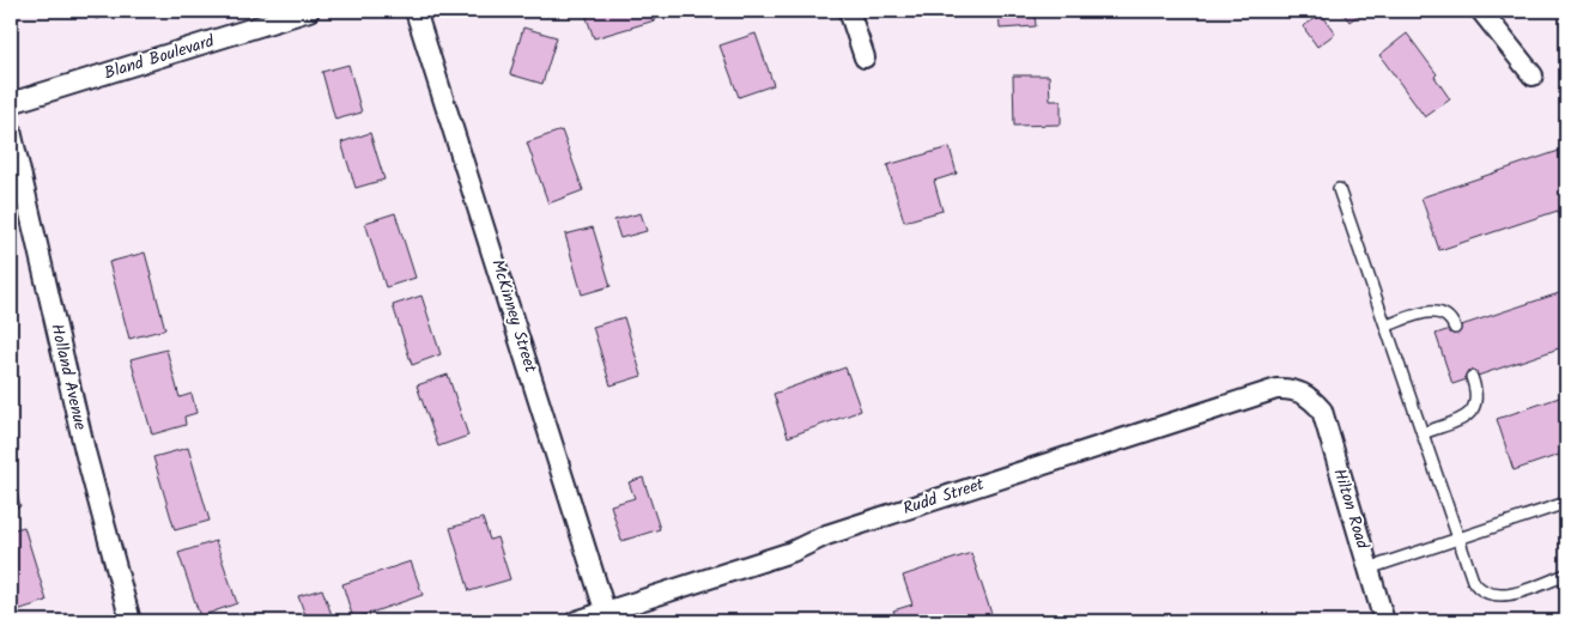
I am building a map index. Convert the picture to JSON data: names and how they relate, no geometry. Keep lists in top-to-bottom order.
{
  "streets": {
    "street": [
      "Bland Boulevard",
      "McKinney Street",
      "Holland Avenue",
      "Rudd Street",
      "Hilton Road"
    ]
  },
  "crossings": [
    ["McKinney Street", "Rudd Street"],
    ["Rudd Street", "Hilton Road"]
  ]
}
